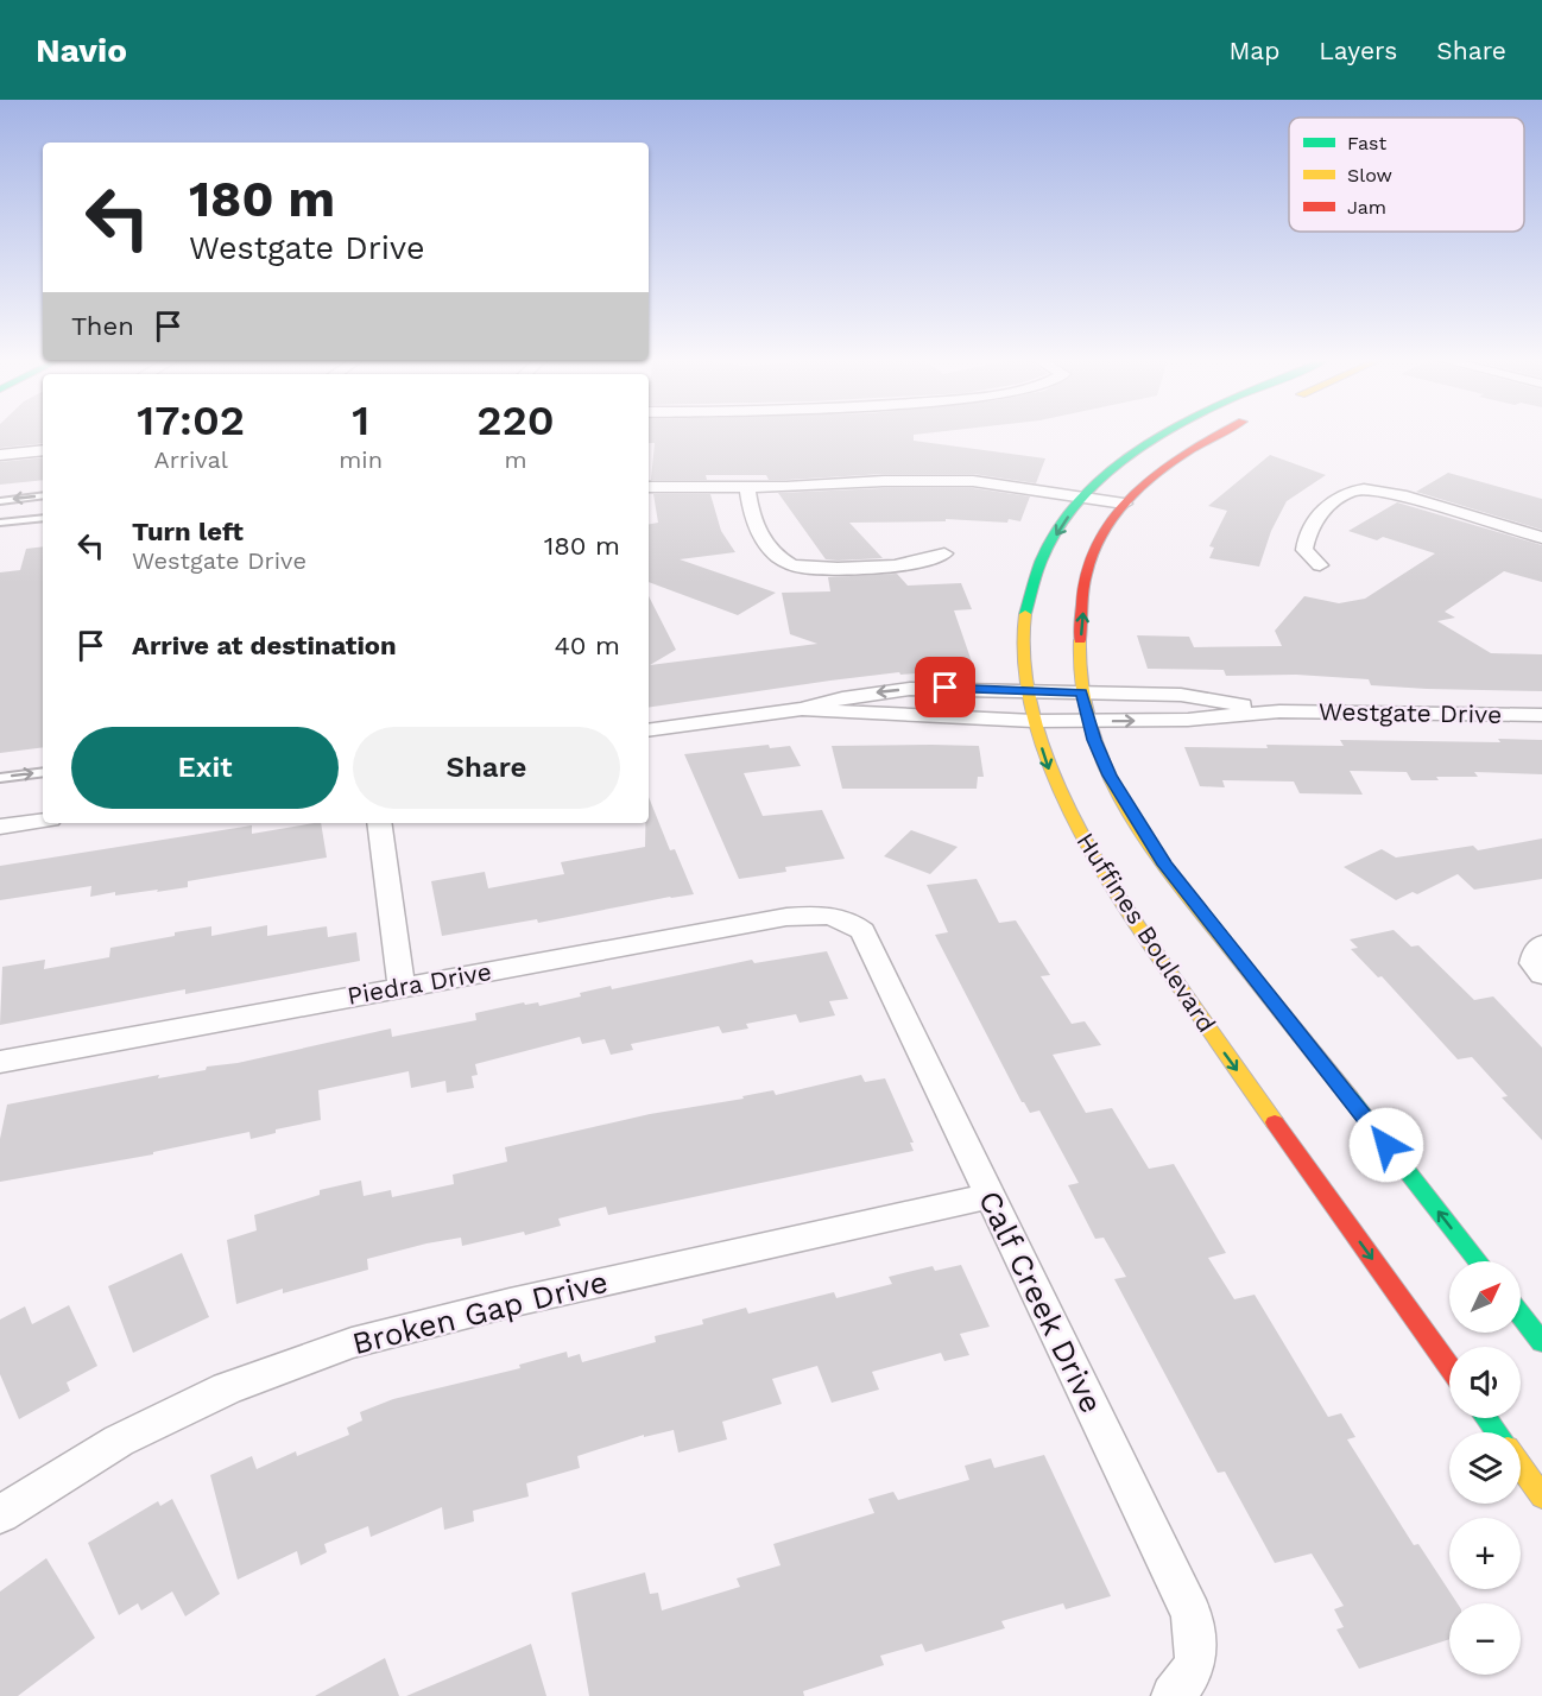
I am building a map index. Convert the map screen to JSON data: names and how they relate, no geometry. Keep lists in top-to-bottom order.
{
  "streets": {
    "main road": ["Huffines Boulevard"],
    "street": [
      "Westgate Drive",
      "Piedra Drive",
      "Calf Creek Drive",
      "Broken Gap Drive"
    ]
  },
  "crossings": [
    ["Westgate Drive", "Huffines Boulevard"],
    ["Piedra Drive", "Calf Creek Drive"],
    ["Calf Creek Drive", "Broken Gap Drive"]
  ],
  "legend": ["Fast", "Slow", "Jam"],
  "north": "top right",
  "page": {
    "header": "Navio",
    "nav": ["Map", "Layers", "Share"],
    "turn": ["180 m", "Westgate Drive"],
    "then": "Then",
    "eta": [
      "17:02",
      "Arrival",
      "1",
      "min",
      "220",
      "m"
    ],
    "list": [
      {
        "name": "Turn left",
        "note": "Westgate Drive",
        "value": "180 m"
      },
      {
        "name": "Arrive at destination",
        "value": "40 m"
      }
    ],
    "buttons": ["Exit", "Share"],
    "map_buttons": ["+", "−"]
  }
}
